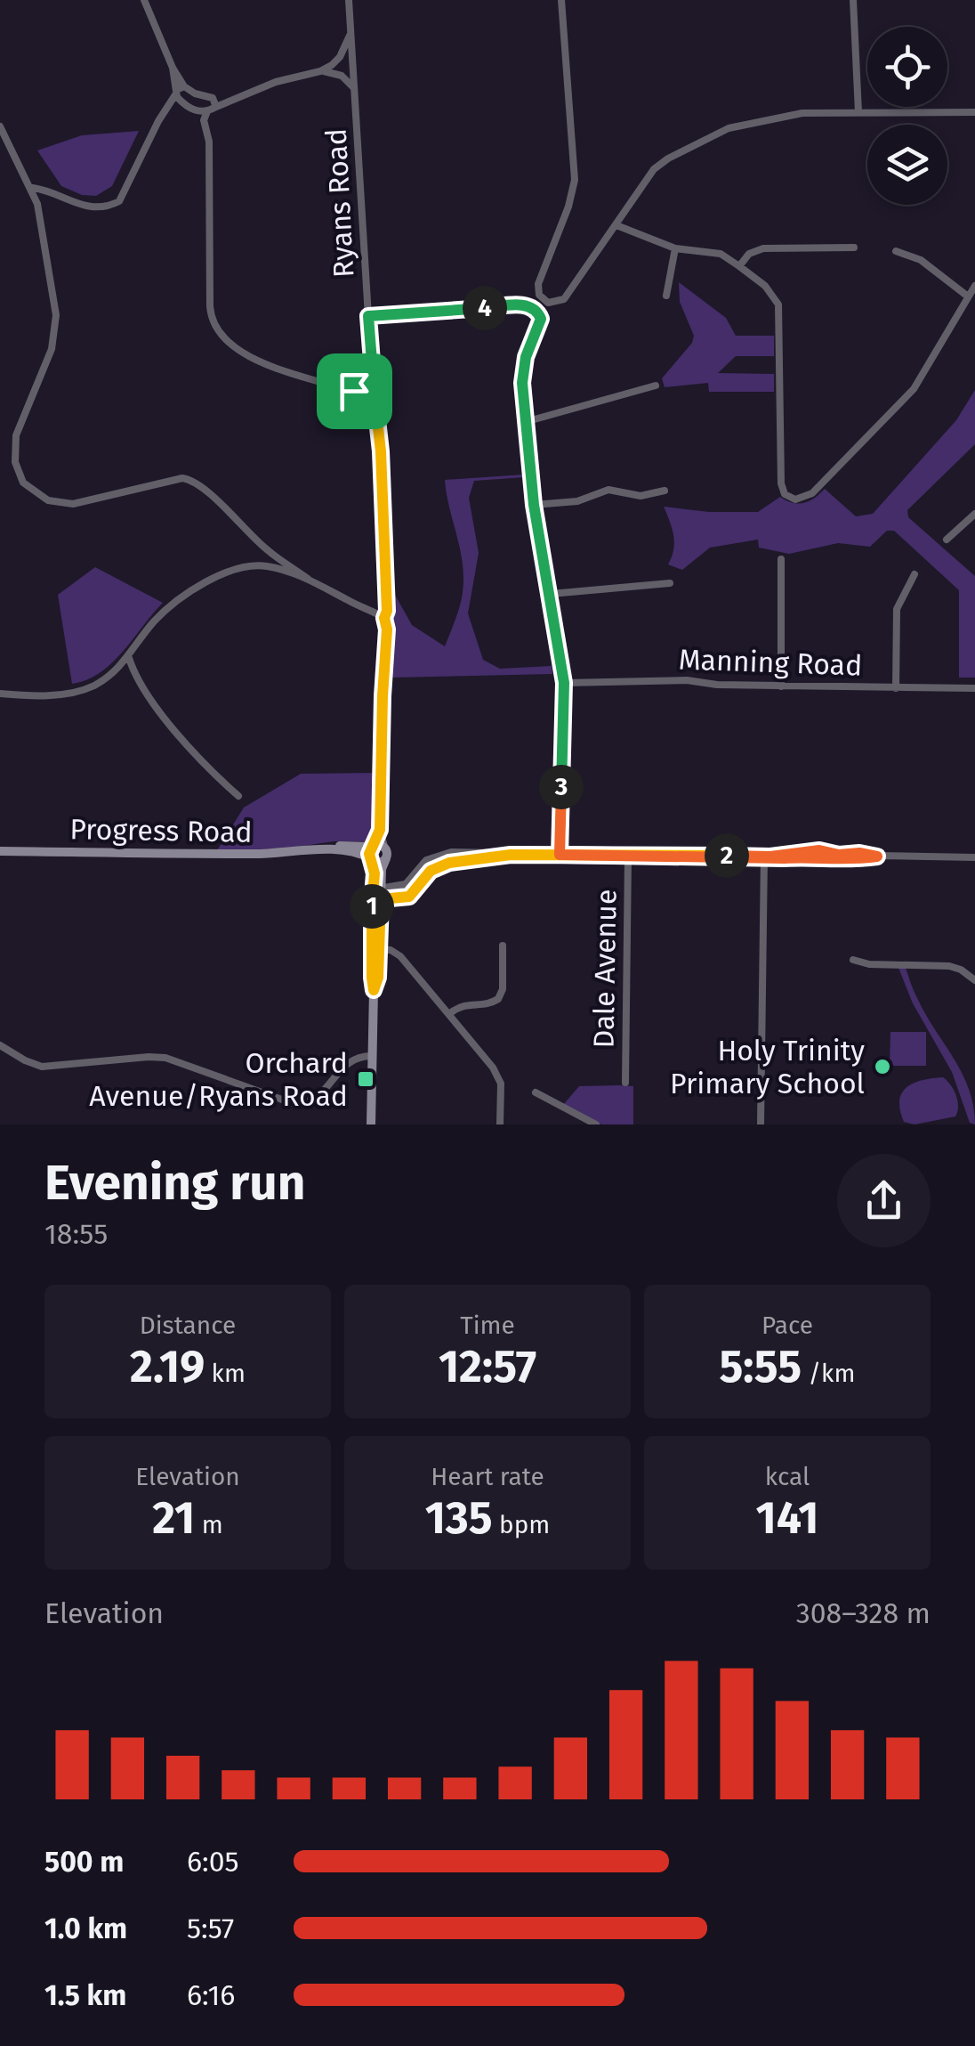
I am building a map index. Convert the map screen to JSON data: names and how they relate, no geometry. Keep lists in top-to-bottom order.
{
  "streets": {
    "street": [
      "Ryans Road",
      "Manning Road",
      "Progress Road",
      "Dale Avenue"
    ]
  },
  "crossings": [
    ["Ryans Road", "Progress Road"]
  ],
  "places": {
    "other": ["Holy Trinity Primary School"],
    "transit": ["Orchard Avenue/Ryans Road"]
  },
  "page": {
    "pins": [
      "4",
      "3",
      "2",
      "1"
    ],
    "heading": ["Evening run", "18:55"],
    "stats": [
      ["Distance", "2.19 km"],
      ["Time", "12:57"],
      ["Pace", "5:55 /km"],
      ["Elevation", "21 m"],
      ["Heart rate", "135 bpm"],
      ["kcal", "141"]
    ],
    "chart": ["Elevation", "308–328 m"],
    "list": [
      {
        "name": "500 m",
        "note": "6:05"
      },
      {
        "name": "1.0 km",
        "note": "5:57"
      },
      {
        "name": "1.5 km",
        "note": "6:16"
      }
    ]
  }
}
